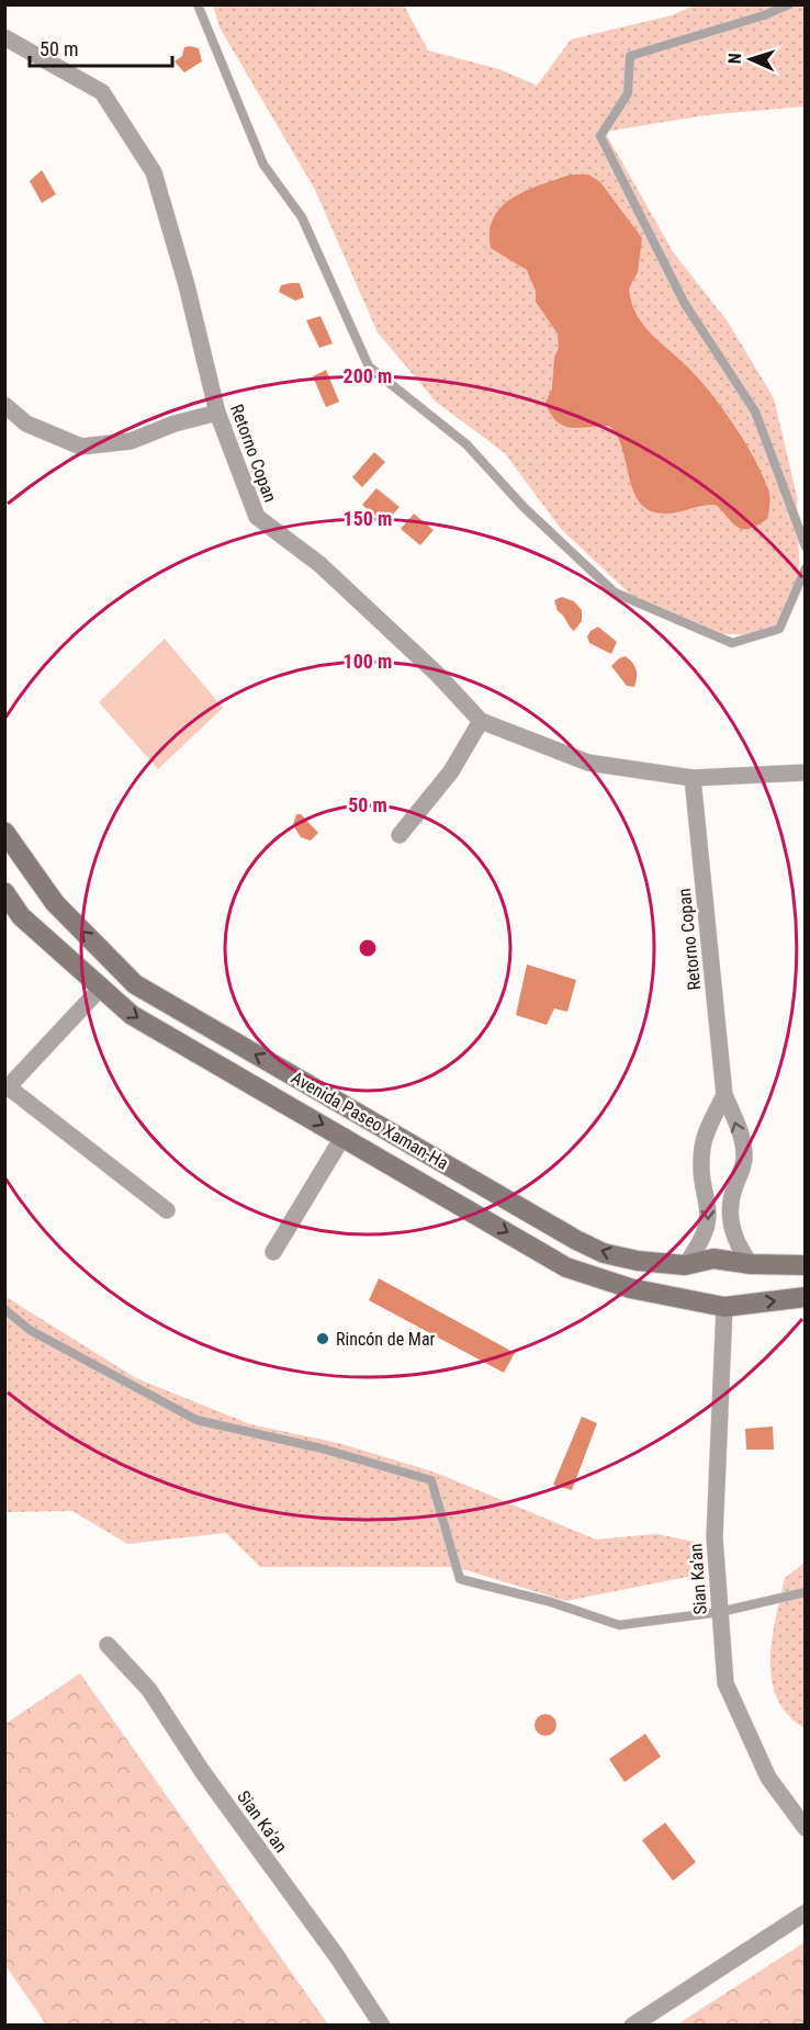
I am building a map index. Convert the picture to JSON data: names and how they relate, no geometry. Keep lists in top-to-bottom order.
{
  "streets": {
    "main road": ["Avenida Paseo Xaman-Ha"],
    "street": ["Retorno Copan", "Sian Ka'an"]
  },
  "crossings": [
    ["Retorno Copan", "Avenida Paseo Xaman-Ha"],
    ["Avenida Paseo Xaman-Ha", "Sian Ka'an"]
  ],
  "places": ["Rincón de Mar"],
  "scale_bar": "50 m",
  "north": "left",
  "rings": [
    "200 m",
    "150 m",
    "100 m",
    "50 m"
  ]
}
